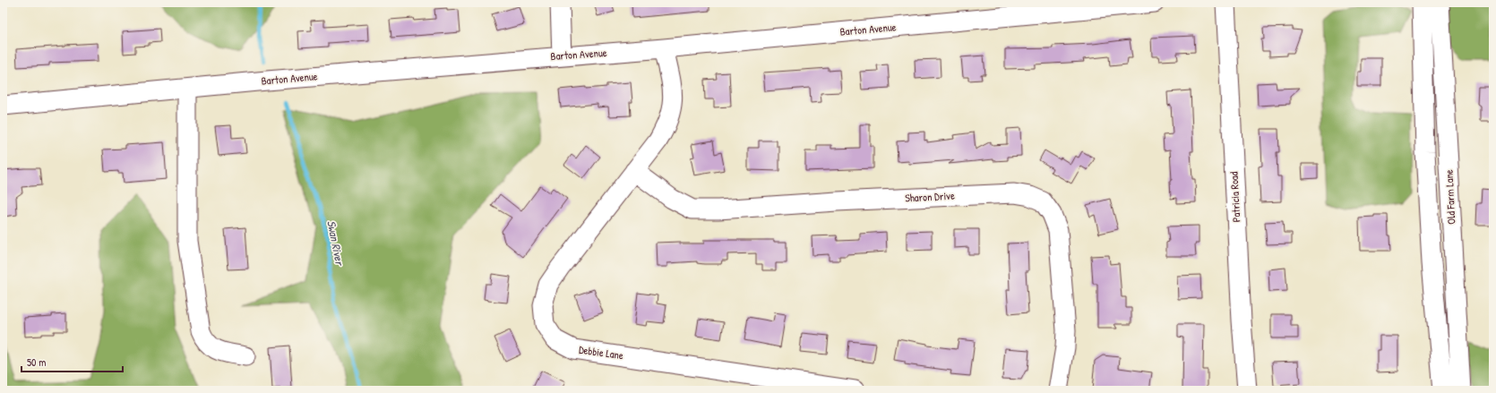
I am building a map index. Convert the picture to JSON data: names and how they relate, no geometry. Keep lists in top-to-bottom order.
{
  "streets": {
    "street": [
      "Barton Avenue",
      "Sharon Drive",
      "Patricia Road",
      "Old Farm Lane",
      "Debbie Lane"
    ]
  },
  "crossings": [
    ["Barton Avenue", "Debbie Lane"],
    ["Sharon Drive", "Debbie Lane"]
  ],
  "water": ["Swan River"],
  "scale_bar": "50 m"
}
